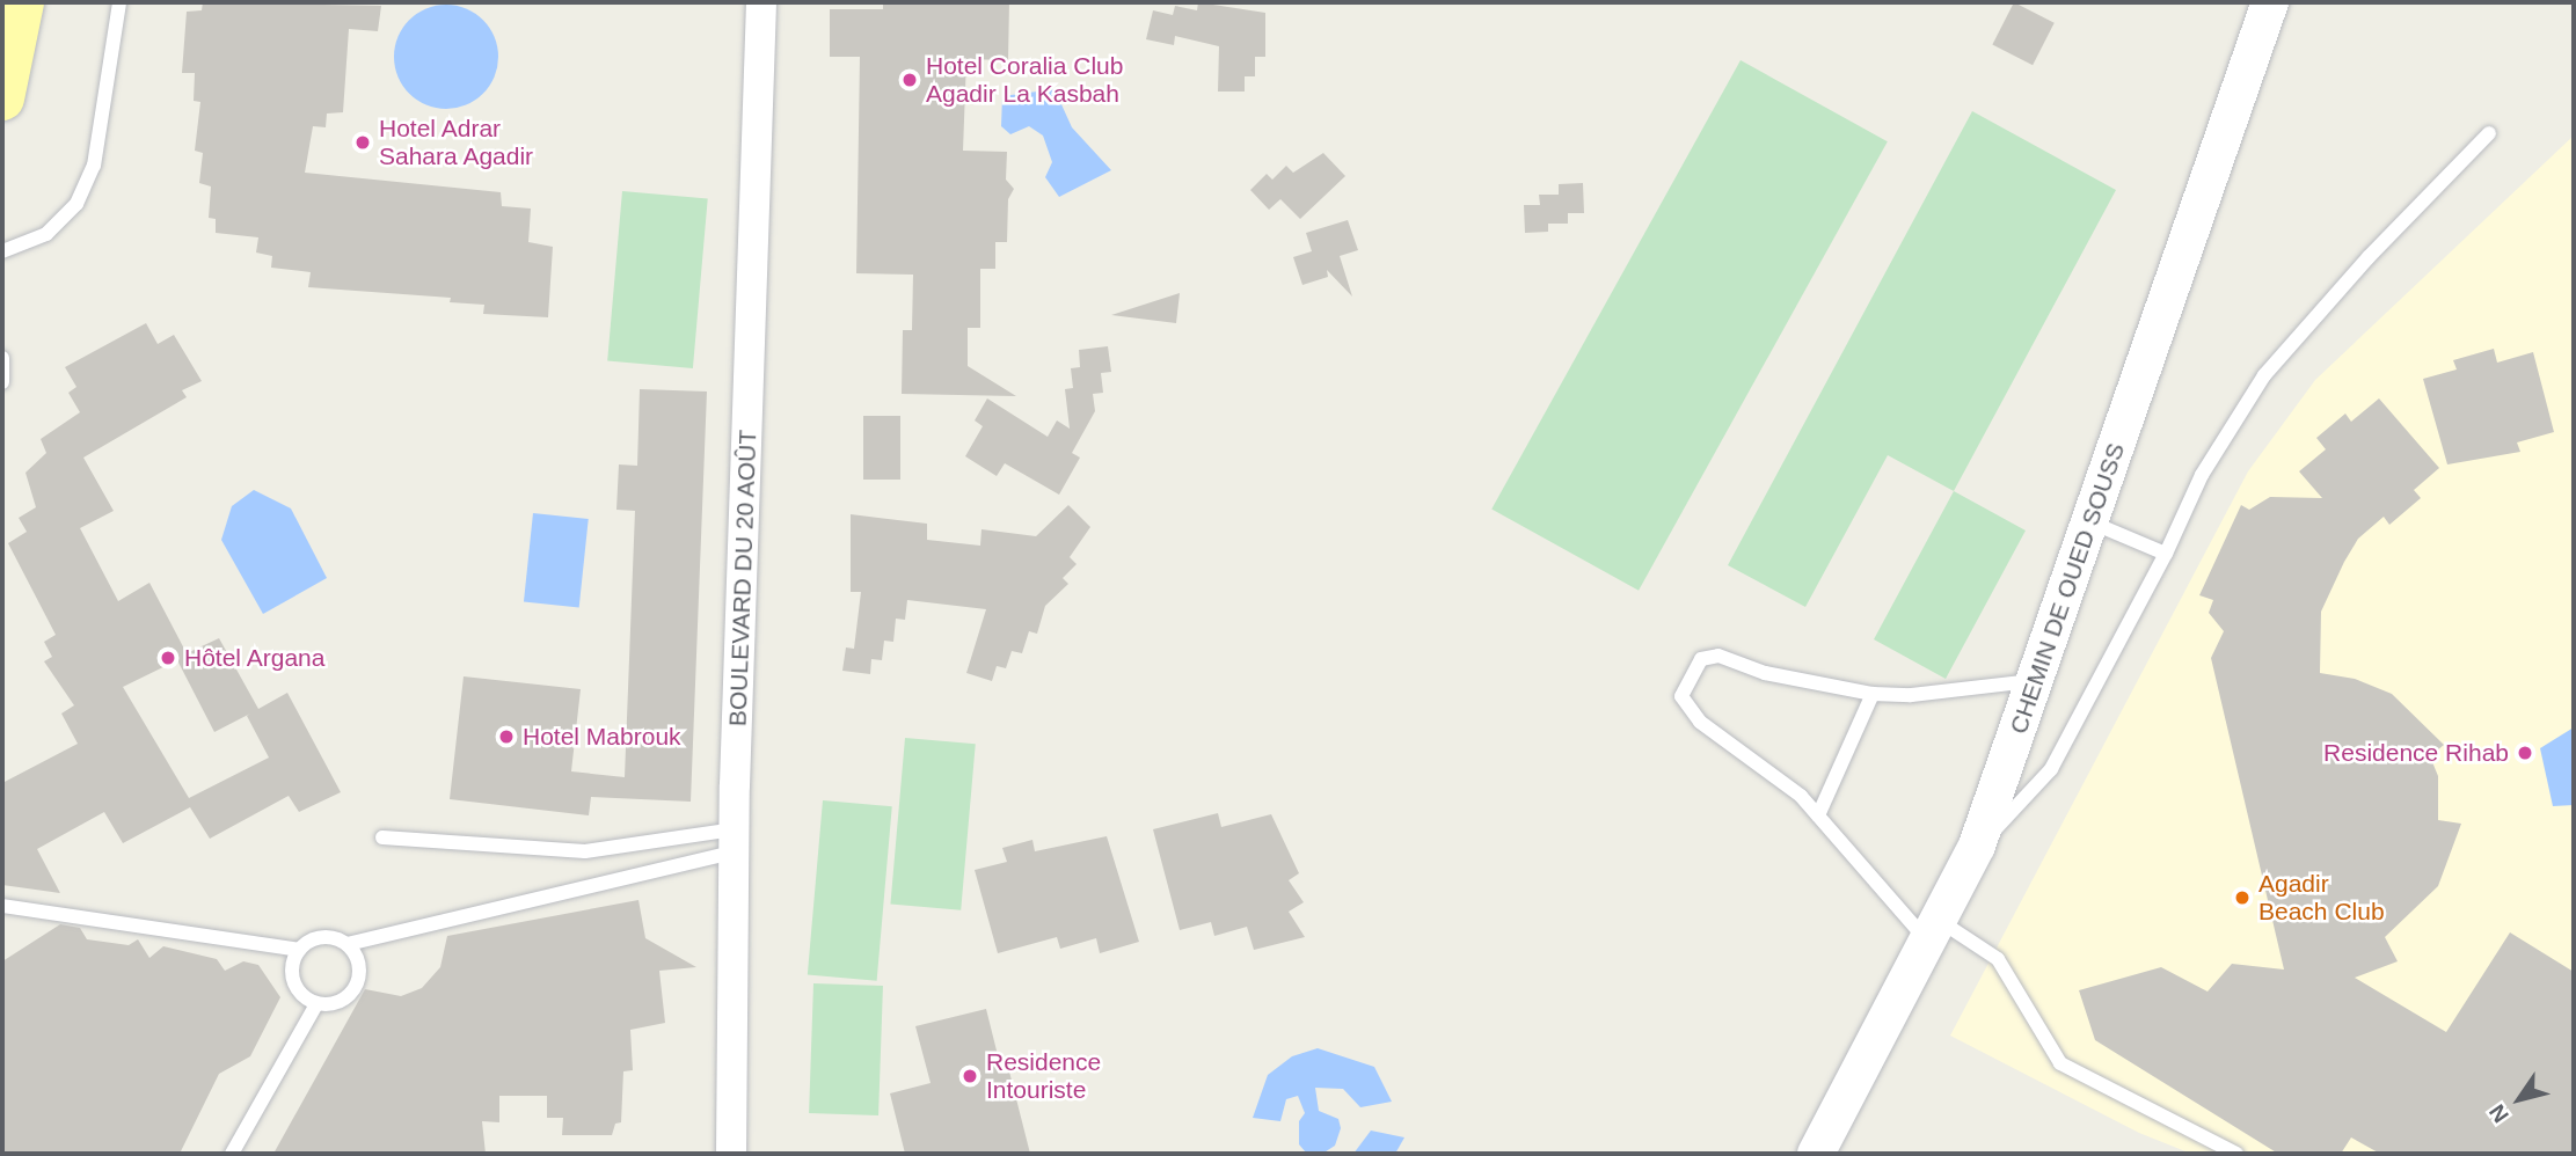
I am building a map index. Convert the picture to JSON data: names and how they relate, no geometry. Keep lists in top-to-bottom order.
{
  "streets": {
    "street": ["BOULEVARD DU 20 AOÛT", "CHEMIN DE OUED SOUSS"]
  },
  "places": [
    "Hotel Coralia Club Agadir La Kasbah",
    "Hotel Adrar Sahara Agadir",
    "Hôtel Argana",
    "Hotel Mabrouk",
    "Residence Rihab",
    "Agadir Beach Club",
    "Residence Intouriste"
  ],
  "north": "bottom left"
}
